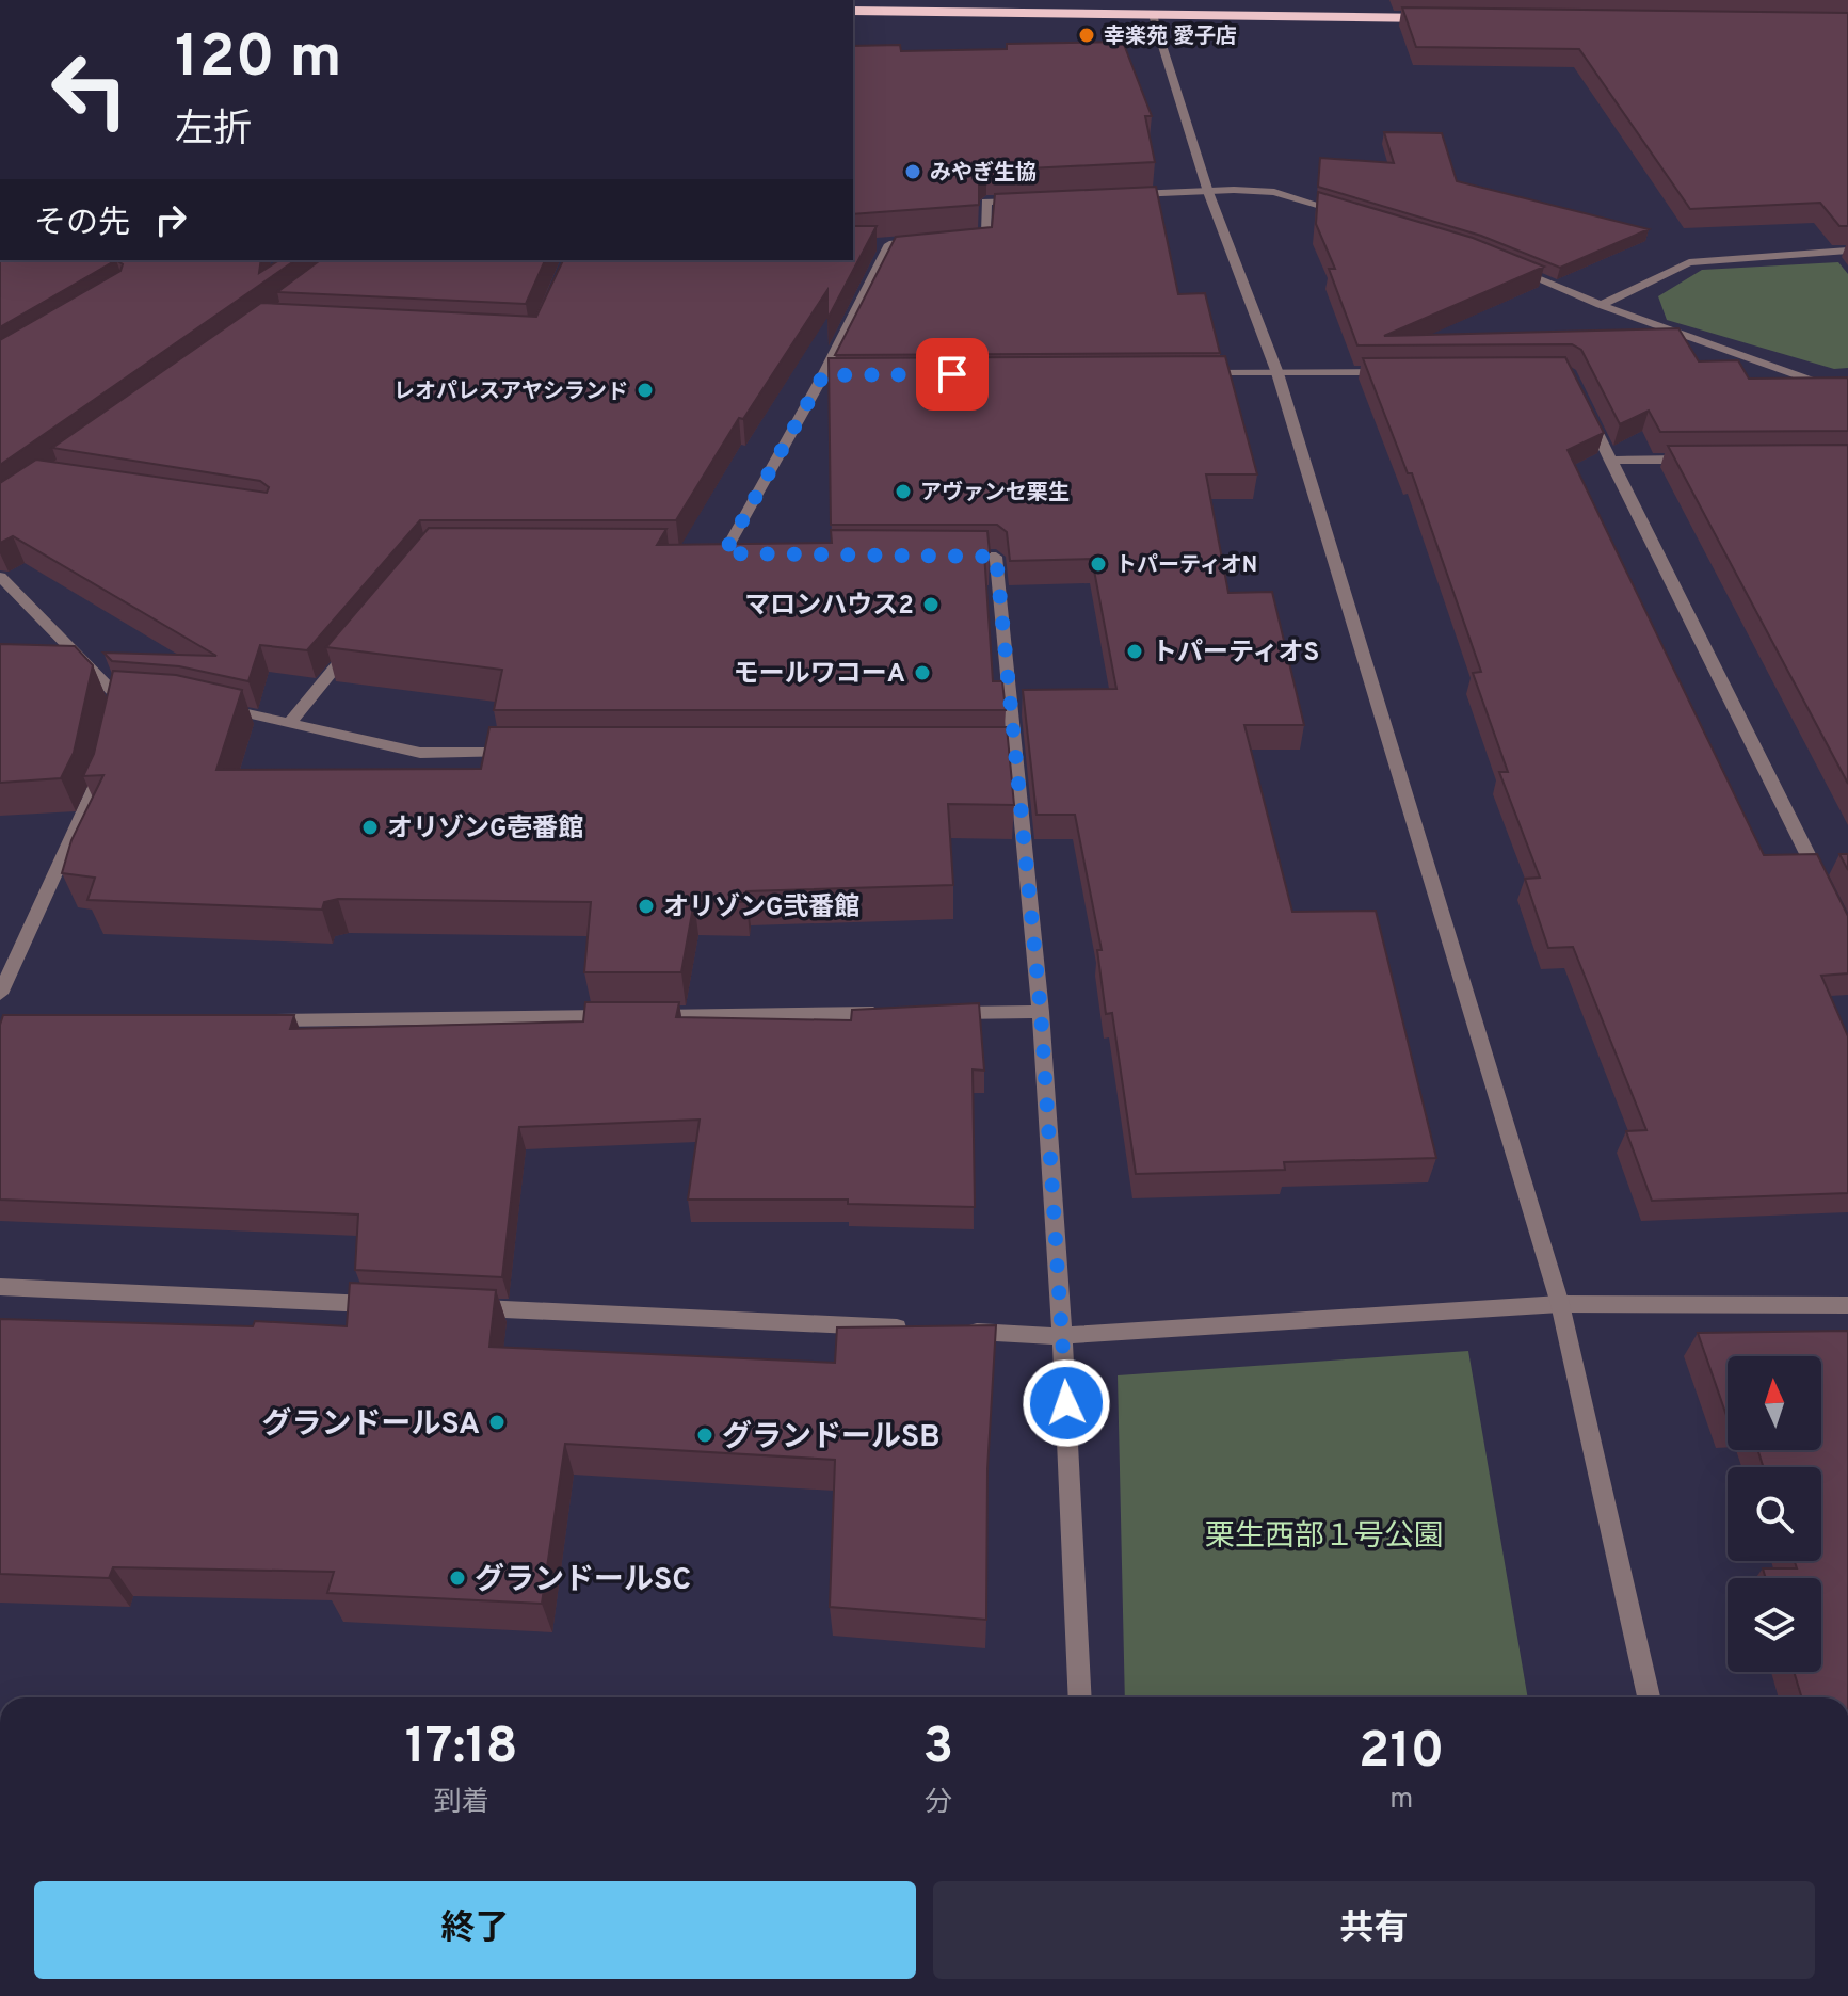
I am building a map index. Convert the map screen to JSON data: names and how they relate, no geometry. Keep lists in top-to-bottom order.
{
  "parks": ["栗生西部１号公園"],
  "places": [
    "幸楽苑 愛子店",
    "みやぎ生協",
    "レオパレスアヤシランド",
    "アヴァンセ栗生",
    "トパーティオN",
    "マロンハウス2",
    "トパーティオS",
    "モールワコーA",
    "オリゾンG壱番館",
    "オリゾンG弐番館",
    "グランドールSA",
    "グランドールSB",
    "グランドールSC"
  ],
  "north": "top",
  "page": {
    "turn": ["120 m", "左折"],
    "then": "その先",
    "eta": [
      "17:18",
      "到着",
      "3",
      "分",
      "210",
      "m"
    ],
    "buttons": ["終了", "共有"]
  }
}
